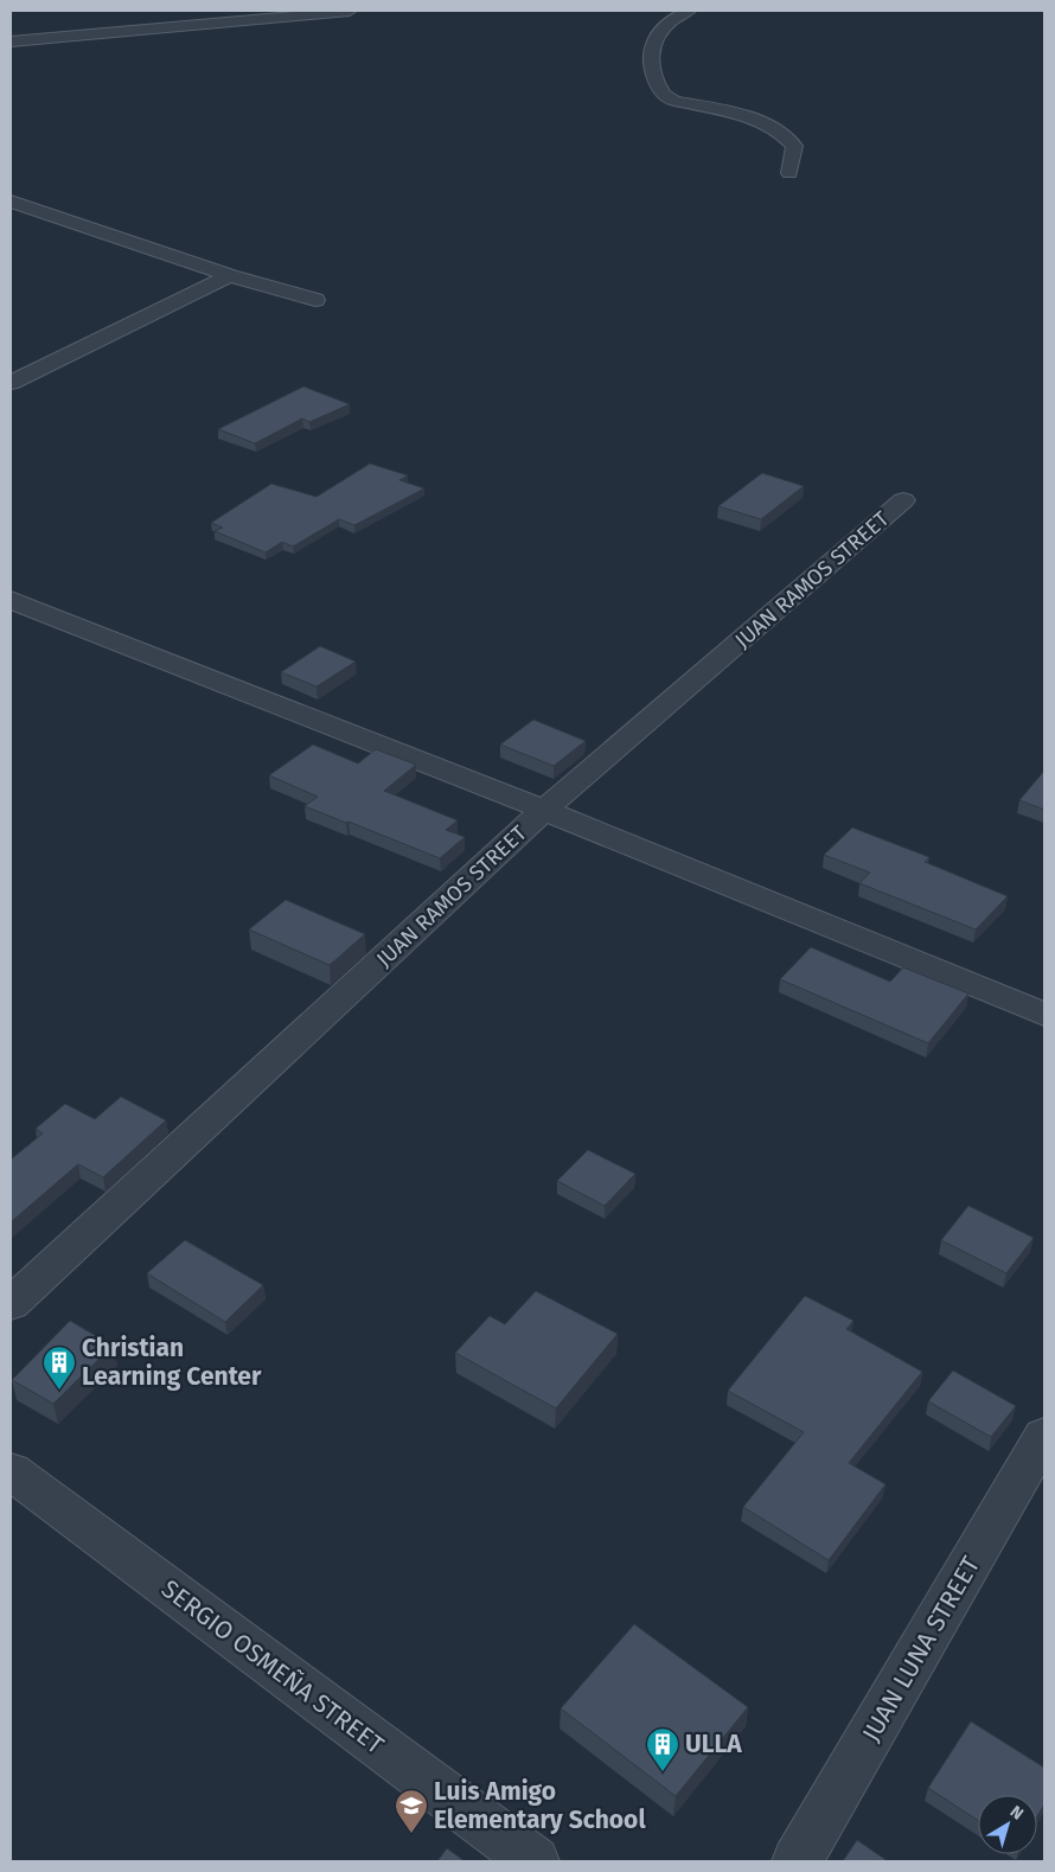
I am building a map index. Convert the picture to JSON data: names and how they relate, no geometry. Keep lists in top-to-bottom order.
{
  "streets": {
    "street": ["JUAN RAMOS STREET", "JUAN LUNA STREET", "SERGIO OSMEÑA STREET"]
  },
  "places": {
    "building": ["Christian Learning Center", "ULLA"],
    "school or university": ["Luis Amigo Elementary School"]
  },
  "north": "top right"
}
